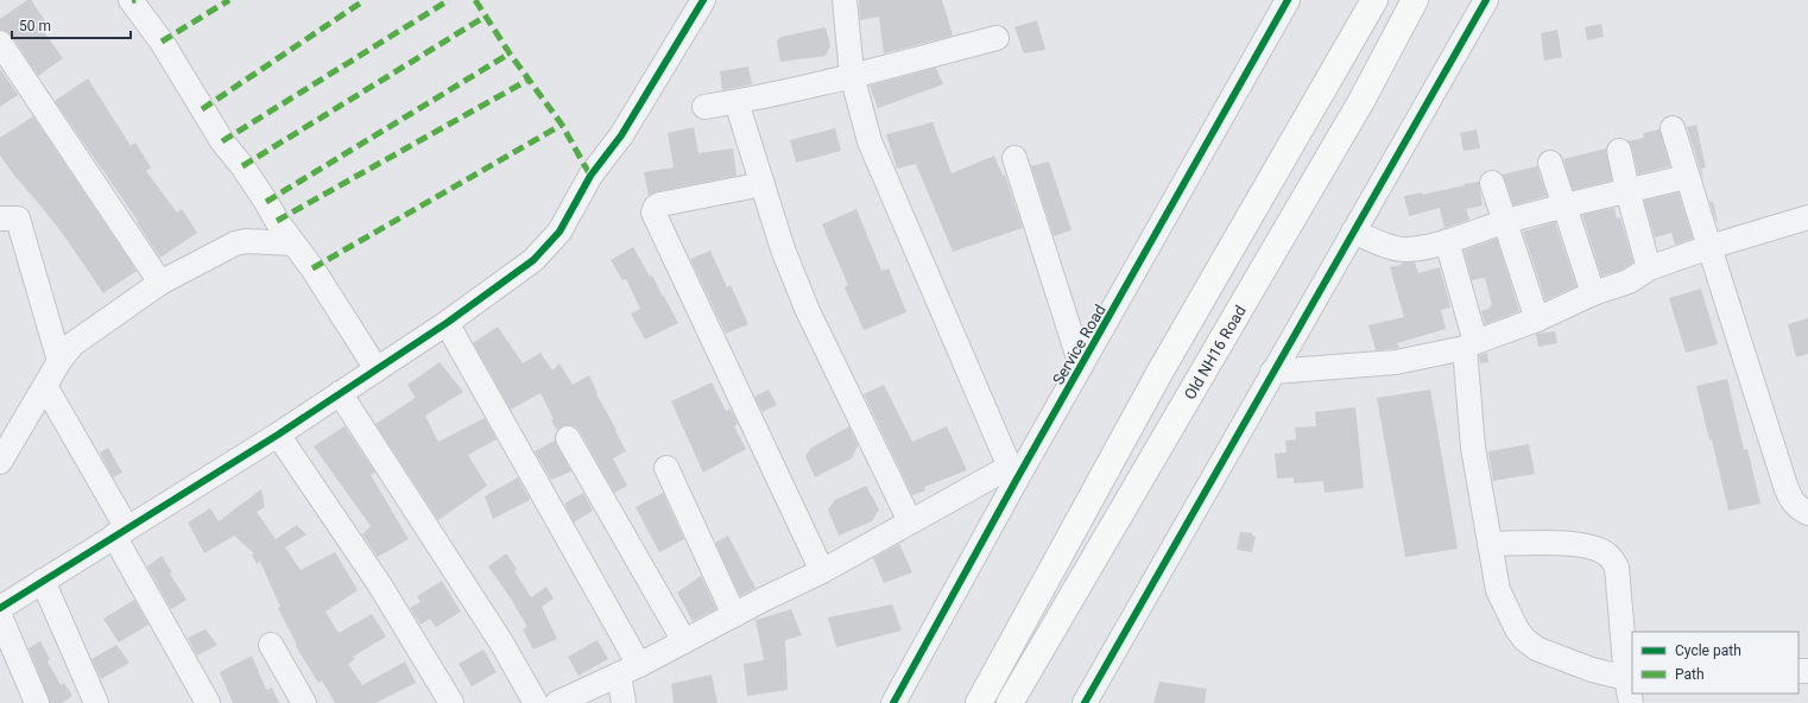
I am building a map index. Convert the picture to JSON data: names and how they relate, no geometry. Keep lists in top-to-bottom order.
{
  "streets": {
    "main road": ["Old NH16 Road"],
    "street": ["Service Road"]
  },
  "legend": ["Cycle path", "Path"],
  "scale_bar": "50 m"
}
